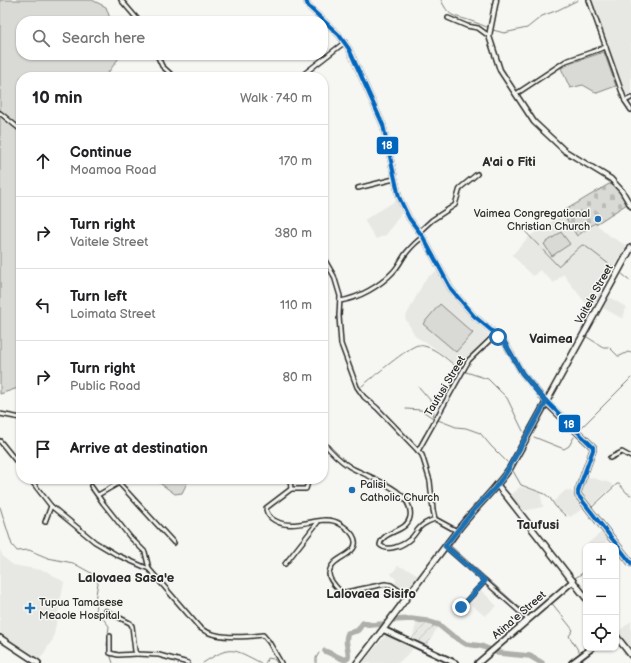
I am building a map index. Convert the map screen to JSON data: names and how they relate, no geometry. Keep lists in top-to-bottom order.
{
  "streets": {
    "main road": ["Vaitele Street", "Atina'e Street"],
    "street": ["Taufusi Street"]
  },
  "districts": [
    "A'ai o Fiti",
    "Vaimea",
    "Taufusi",
    "Lalovaea Sasa'e",
    "Lalovaea Sisifo"
  ],
  "places": {
    "other": ["Vaimea Congregational Christian Church", "Palisi Catholic Church"],
    "health": ["Tupua Tamasese Meaole Hospital"]
  },
  "lines": ["transit line 18"],
  "page": {
    "search": "Search here",
    "heading": ["10 min", "Walk · 740 m"],
    "list": [
      ["Continue", "Moamoa Road", "170 m"],
      ["Turn right", "Vaitele Street", "380 m"],
      ["Turn left", "Loimata Street", "110 m"],
      ["Turn right", "Public Road", "80 m"],
      "Arrive at destination"
    ],
    "map_buttons": ["+", "−"]
  }
}
